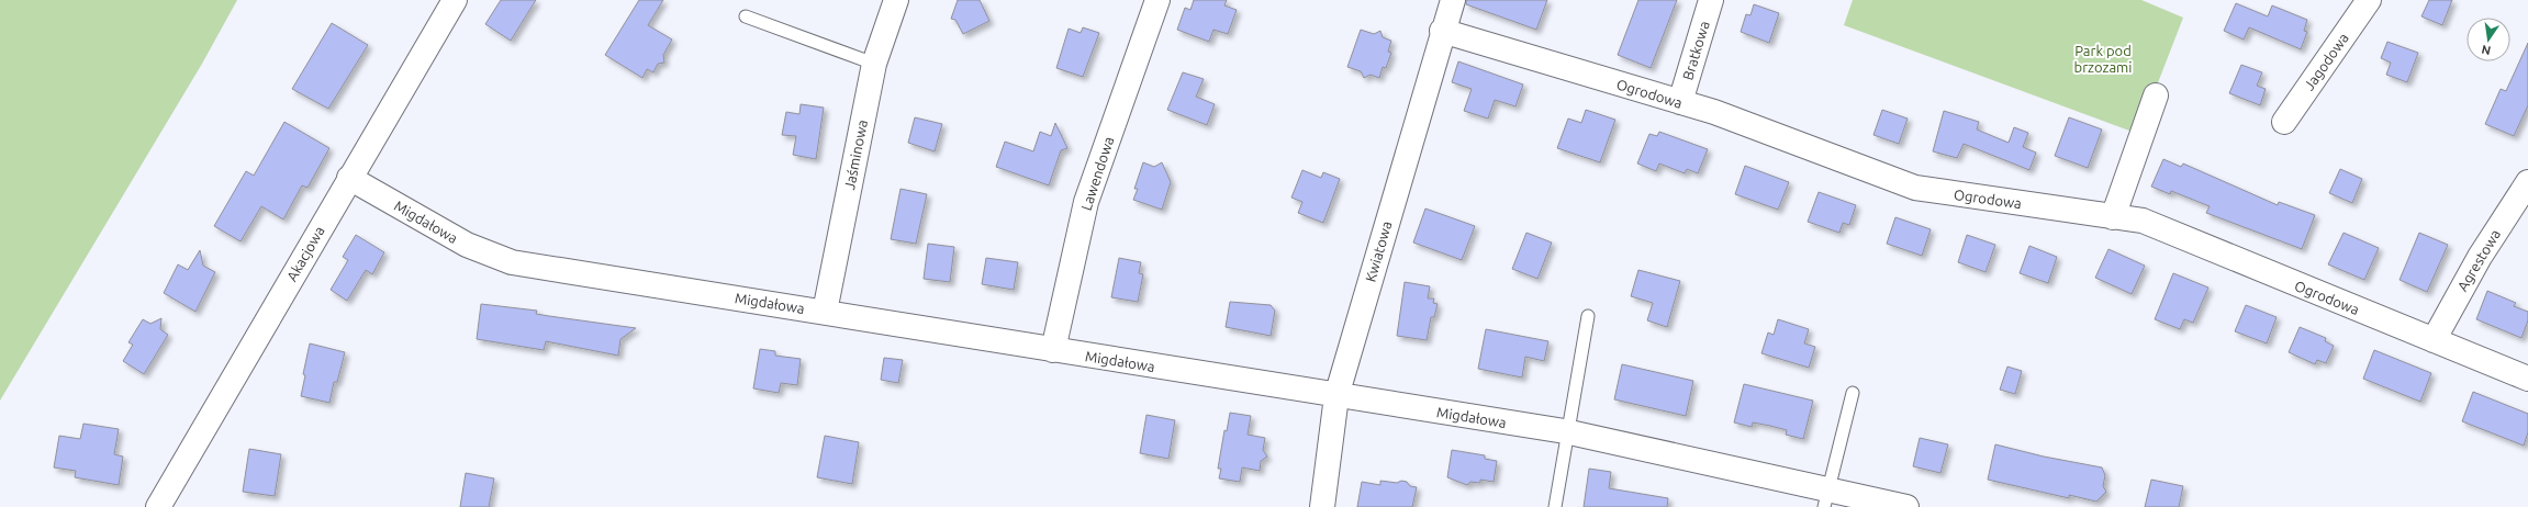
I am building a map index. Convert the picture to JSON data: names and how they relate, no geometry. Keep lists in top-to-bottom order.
{
  "streets": {
    "street": [
      "Bratkowa",
      "Jagodowa",
      "Ogrodowa",
      "Jaśminowa",
      "Lawendowa",
      "Migdałowa",
      "Kwiatowa",
      "Akacjowa",
      "Agrestowa"
    ]
  },
  "crossings": [
    ["Bratkowa", "Ogrodowa"],
    ["Ogrodowa", "Kwiatowa"],
    ["Ogrodowa", "Agrestowa"],
    ["Jaśminowa", "Migdałowa"],
    ["Lawendowa", "Migdałowa"],
    ["Migdałowa", "Kwiatowa"],
    ["Migdałowa", "Akacjowa"]
  ],
  "parks": ["Park pod brzozami"],
  "north": "bottom"
}
